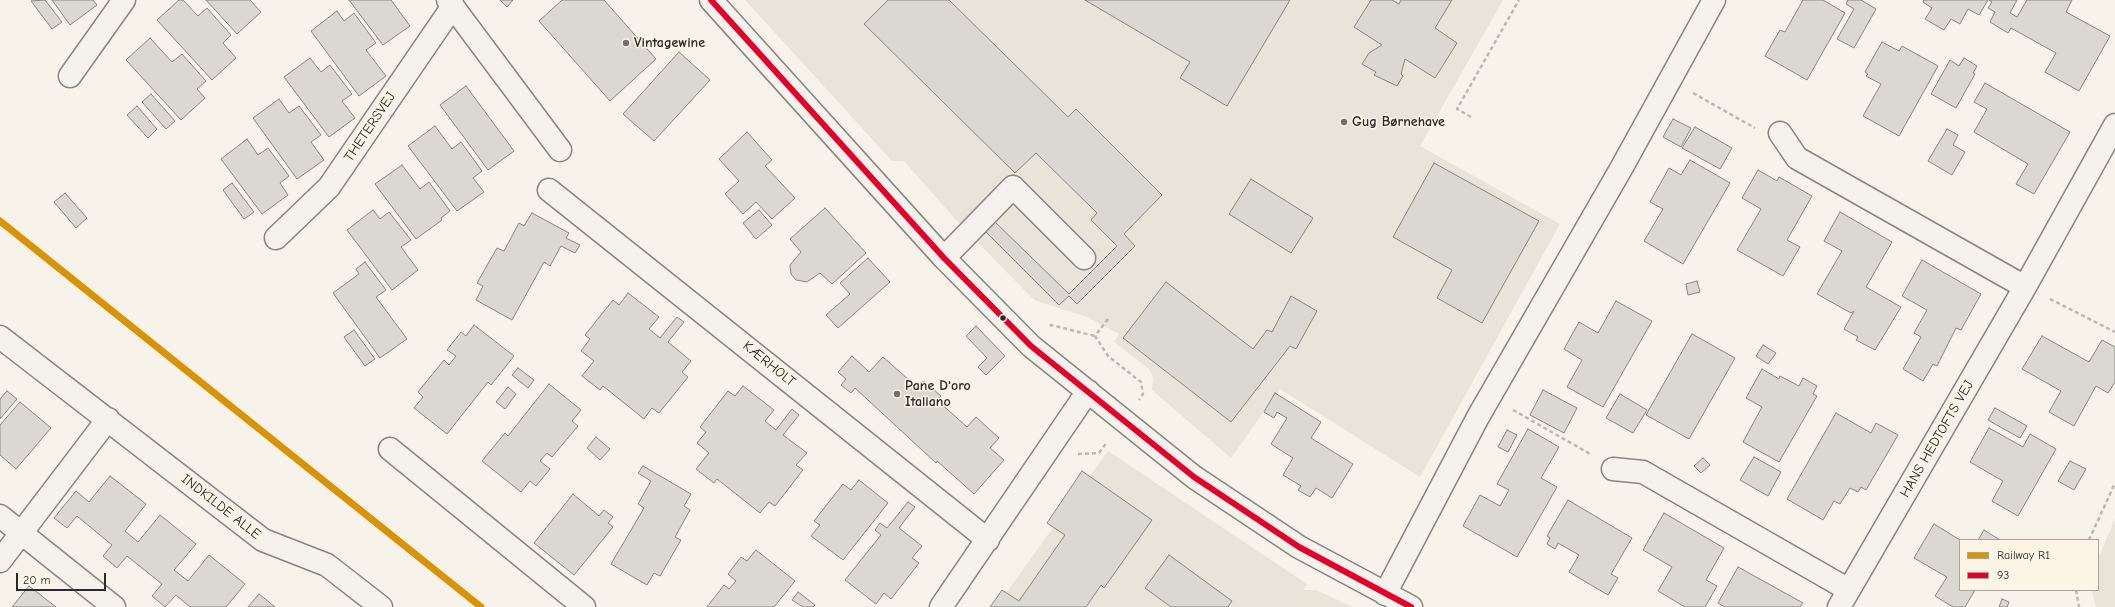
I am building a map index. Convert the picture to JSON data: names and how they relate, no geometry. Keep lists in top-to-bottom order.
{
  "streets": {
    "street": [
      "THETERSVEJ",
      "KÆRHOLT",
      "HANS HEDTOFTS VEJ",
      "INDKILDE ALLE"
    ]
  },
  "places": ["Vintagewine", "Gug Børnehave", "Pane D'oro Italiano"],
  "lines": ["transit line 93", "rail line R1"],
  "legend": ["Railway R1", "93"],
  "scale_bar": "20 m"
}
